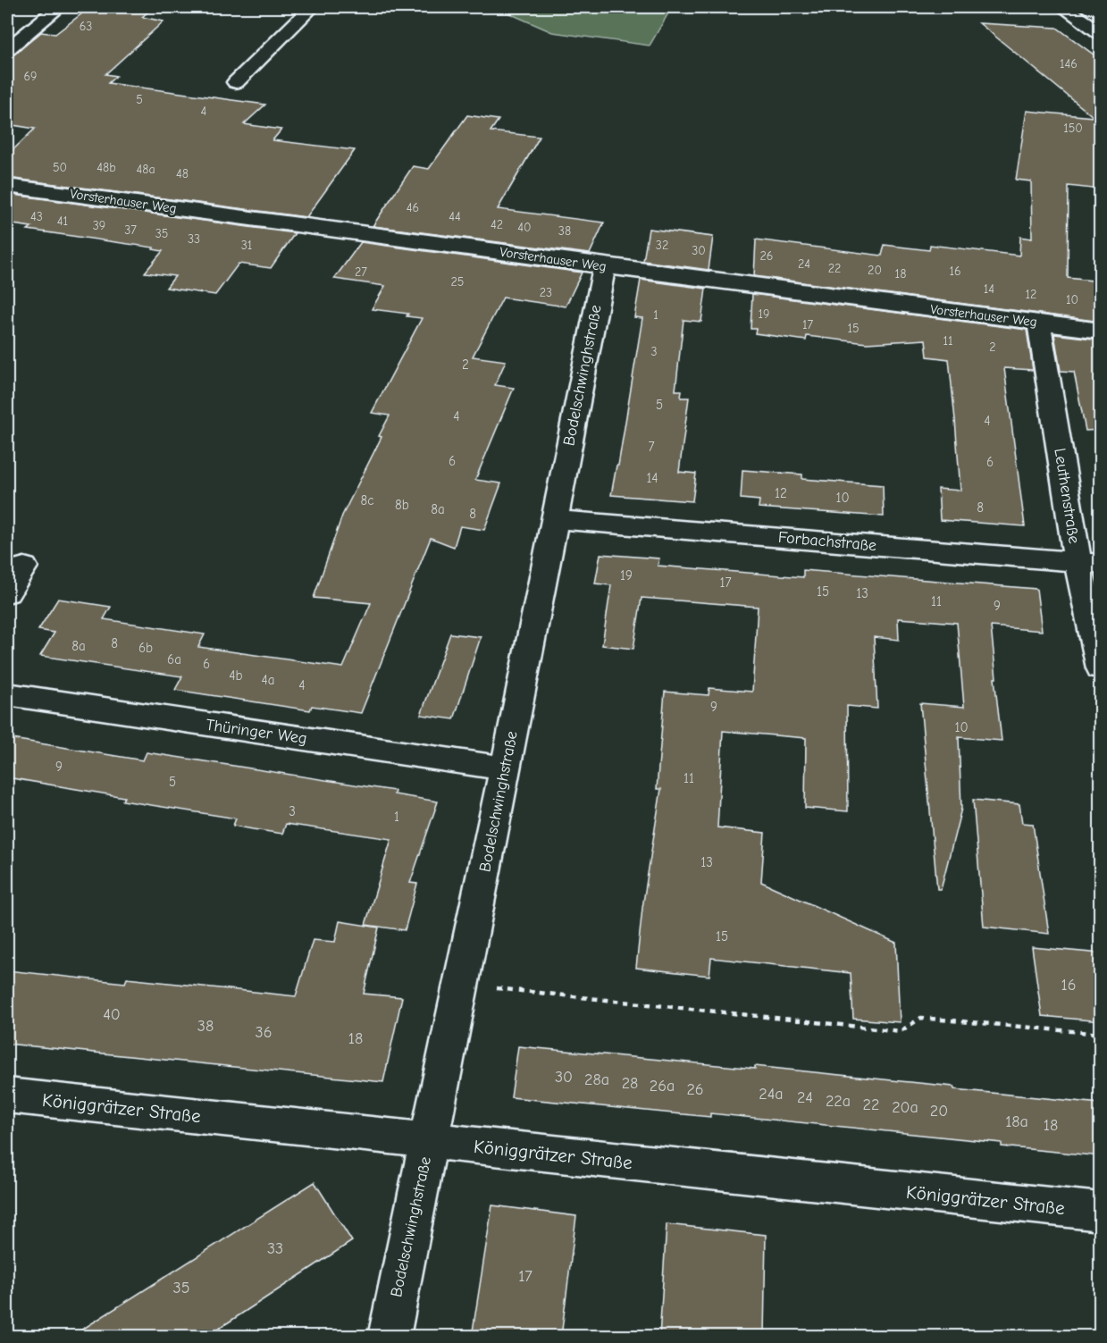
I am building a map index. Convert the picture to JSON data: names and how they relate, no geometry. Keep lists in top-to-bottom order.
{
  "streets": {
    "street": [
      "Vorsterhauser Weg",
      "Bodelschwinghstraße",
      "Leuthenstraße",
      "Forbachstraße",
      "Thüringer Weg",
      "Königgrätzer Straße"
    ]
  },
  "crossings": [
    ["Vorsterhauser Weg", "Bodelschwinghstraße"],
    ["Vorsterhauser Weg", "Leuthenstraße"],
    ["Bodelschwinghstraße", "Forbachstraße"],
    ["Bodelschwinghstraße", "Thüringer Weg"],
    ["Bodelschwinghstraße", "Königgrätzer Straße"],
    ["Leuthenstraße", "Forbachstraße"]
  ],
  "house_numbers": [
    "63",
    "146",
    "69",
    "5",
    "4",
    "150",
    "50",
    "48b",
    "48a",
    "48",
    "46",
    "43",
    "44",
    "41",
    "42",
    "39",
    "40",
    "37",
    "38",
    "35",
    "33",
    "31",
    "32",
    "30",
    "26",
    "24",
    "22",
    "20",
    "16",
    "27",
    "18",
    "25",
    "14",
    "23",
    "12",
    "10",
    "19",
    "1",
    "17",
    "15",
    "11",
    "2",
    "3",
    "2",
    "5",
    "4",
    "4",
    "7",
    "6",
    "6",
    "14",
    "12",
    "10",
    "8c",
    "8b",
    "8",
    "8a",
    "8",
    "19",
    "17",
    "15",
    "13",
    "11",
    "9",
    "8",
    "8a",
    "6b",
    "6a",
    "6",
    "4b",
    "4a",
    "4",
    "9",
    "10",
    "9",
    "11",
    "5",
    "3",
    "1",
    "13",
    "15",
    "16",
    "40",
    "38",
    "36",
    "18",
    "30",
    "28a",
    "28",
    "26a",
    "26",
    "24a",
    "24",
    "22a",
    "22",
    "20a",
    "20",
    "18a",
    "18",
    "33",
    "17",
    "35"
  ]
}
